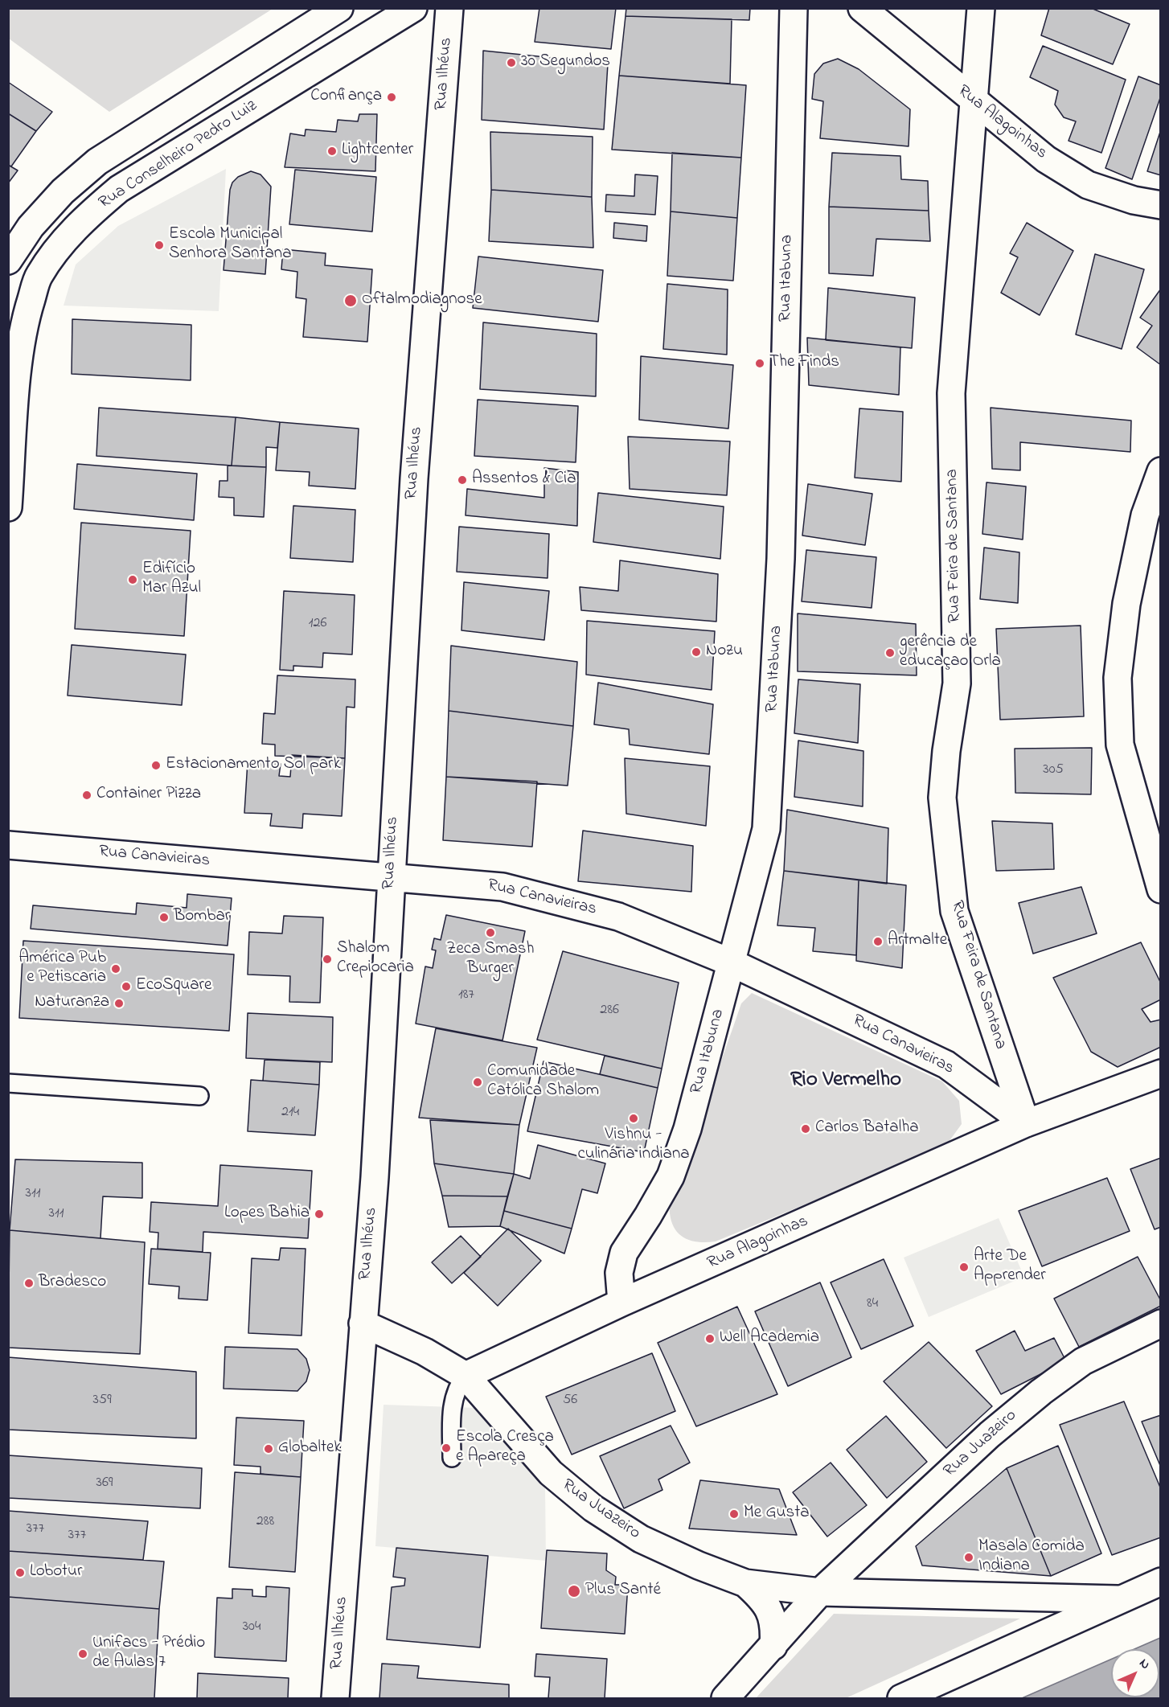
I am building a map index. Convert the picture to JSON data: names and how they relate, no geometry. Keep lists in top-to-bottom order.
{
  "streets": {
    "street": [
      "Rua Ilhéus",
      "Rua Alagoinhas",
      "Rua Conselheiro Pedro Luiz",
      "Rua Itabuna",
      "Rua Feira de Santana",
      "Rua Canavieiras",
      "Rua Juazeiro"
    ]
  },
  "crossings": [
    ["Rua Ilhéus", "Rua Canavieiras"],
    ["Rua Alagoinhas", "Rua Itabuna"],
    ["Rua Alagoinhas", "Rua Feira de Santana"],
    ["Rua Alagoinhas", "Rua Canavieiras"],
    ["Rua Alagoinhas", "Rua Juazeiro"],
    ["Rua Itabuna", "Rua Canavieiras"],
    ["Rua Feira de Santana", "Rua Canavieiras"]
  ],
  "districts": ["Rio Vermelho"],
  "places": [
    "30 Segundos",
    "Confiança",
    "Lightcenter",
    "Escola Municipal Senhora Santana",
    "Oftalmodiagnose",
    "The Finds",
    "Assentos & Cia",
    "Edifício Mar Azul",
    "Nozu",
    "gerência de educaçao Orla",
    "Estacionamento Sol park",
    "Container Pizza",
    "Bombar",
    "Zeca Smash Burger",
    "Artmalte",
    "Shalom Crepiocaria",
    "América Pub e Petiscaria",
    "EcoSquare",
    "Naturanza",
    "Comunidade Católica Shalom",
    "Vishnu - culinária indiana",
    "Carlos Batalha",
    "Lopes Bahia",
    "Arte De Apprender",
    "Bradesco",
    "Well Academia",
    "Escola Cresça e Apareça",
    "Globaltek",
    "Me Gusta",
    "Masala Comida Indiana",
    "Lobotur",
    "Plus Santé",
    "Unifacs - Prédio de Aulas 7"
  ],
  "house_numbers": [
    "126",
    "305",
    "187",
    "286",
    "214",
    "311",
    "311",
    "84",
    "359",
    "56",
    "369",
    "288",
    "377",
    "377",
    "304"
  ],
  "north": "top right"
}
